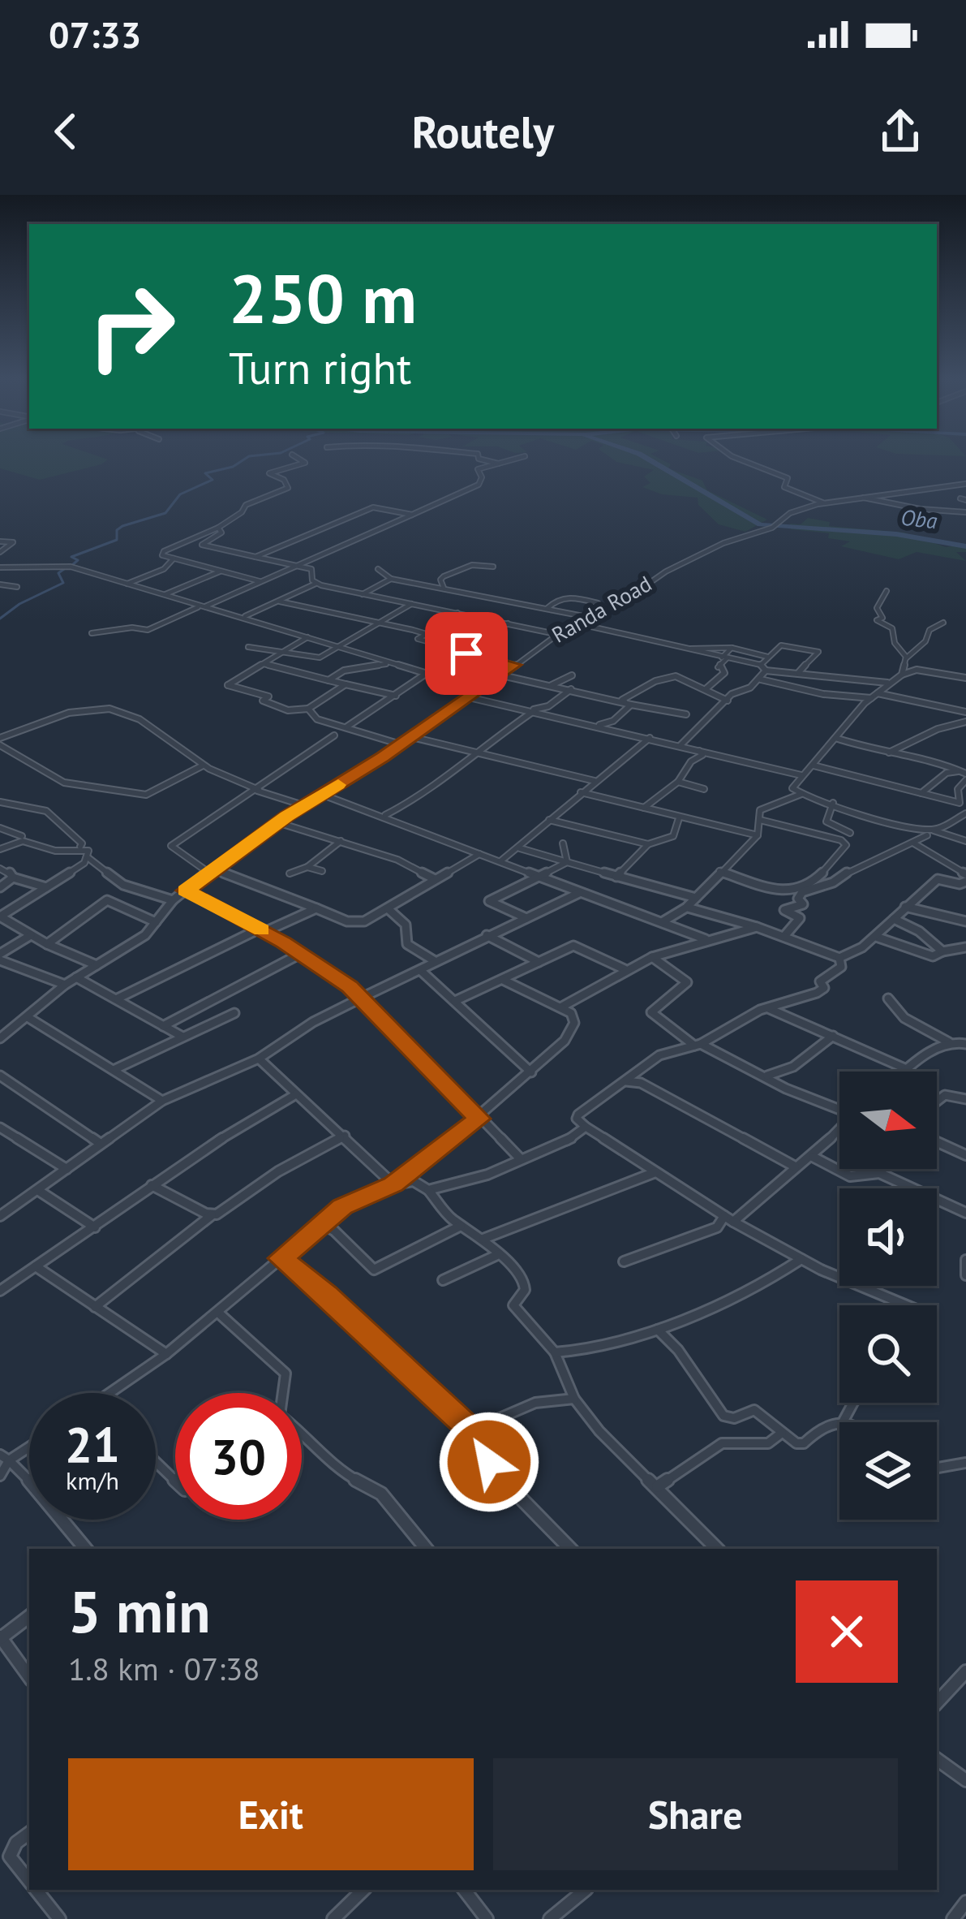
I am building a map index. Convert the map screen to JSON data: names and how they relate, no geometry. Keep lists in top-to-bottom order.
{
  "streets": {
    "street": ["Randa Road"]
  },
  "water": ["Oba"],
  "north": "right",
  "page": {
    "status": "07:33",
    "header": "Routely",
    "turn": ["250 m", "Turn right"],
    "speed": "21 km/h",
    "limit": "30",
    "heading": ["5 min", "1.8 km · 07:38"],
    "buttons": ["Exit", "Share"]
  }
}
